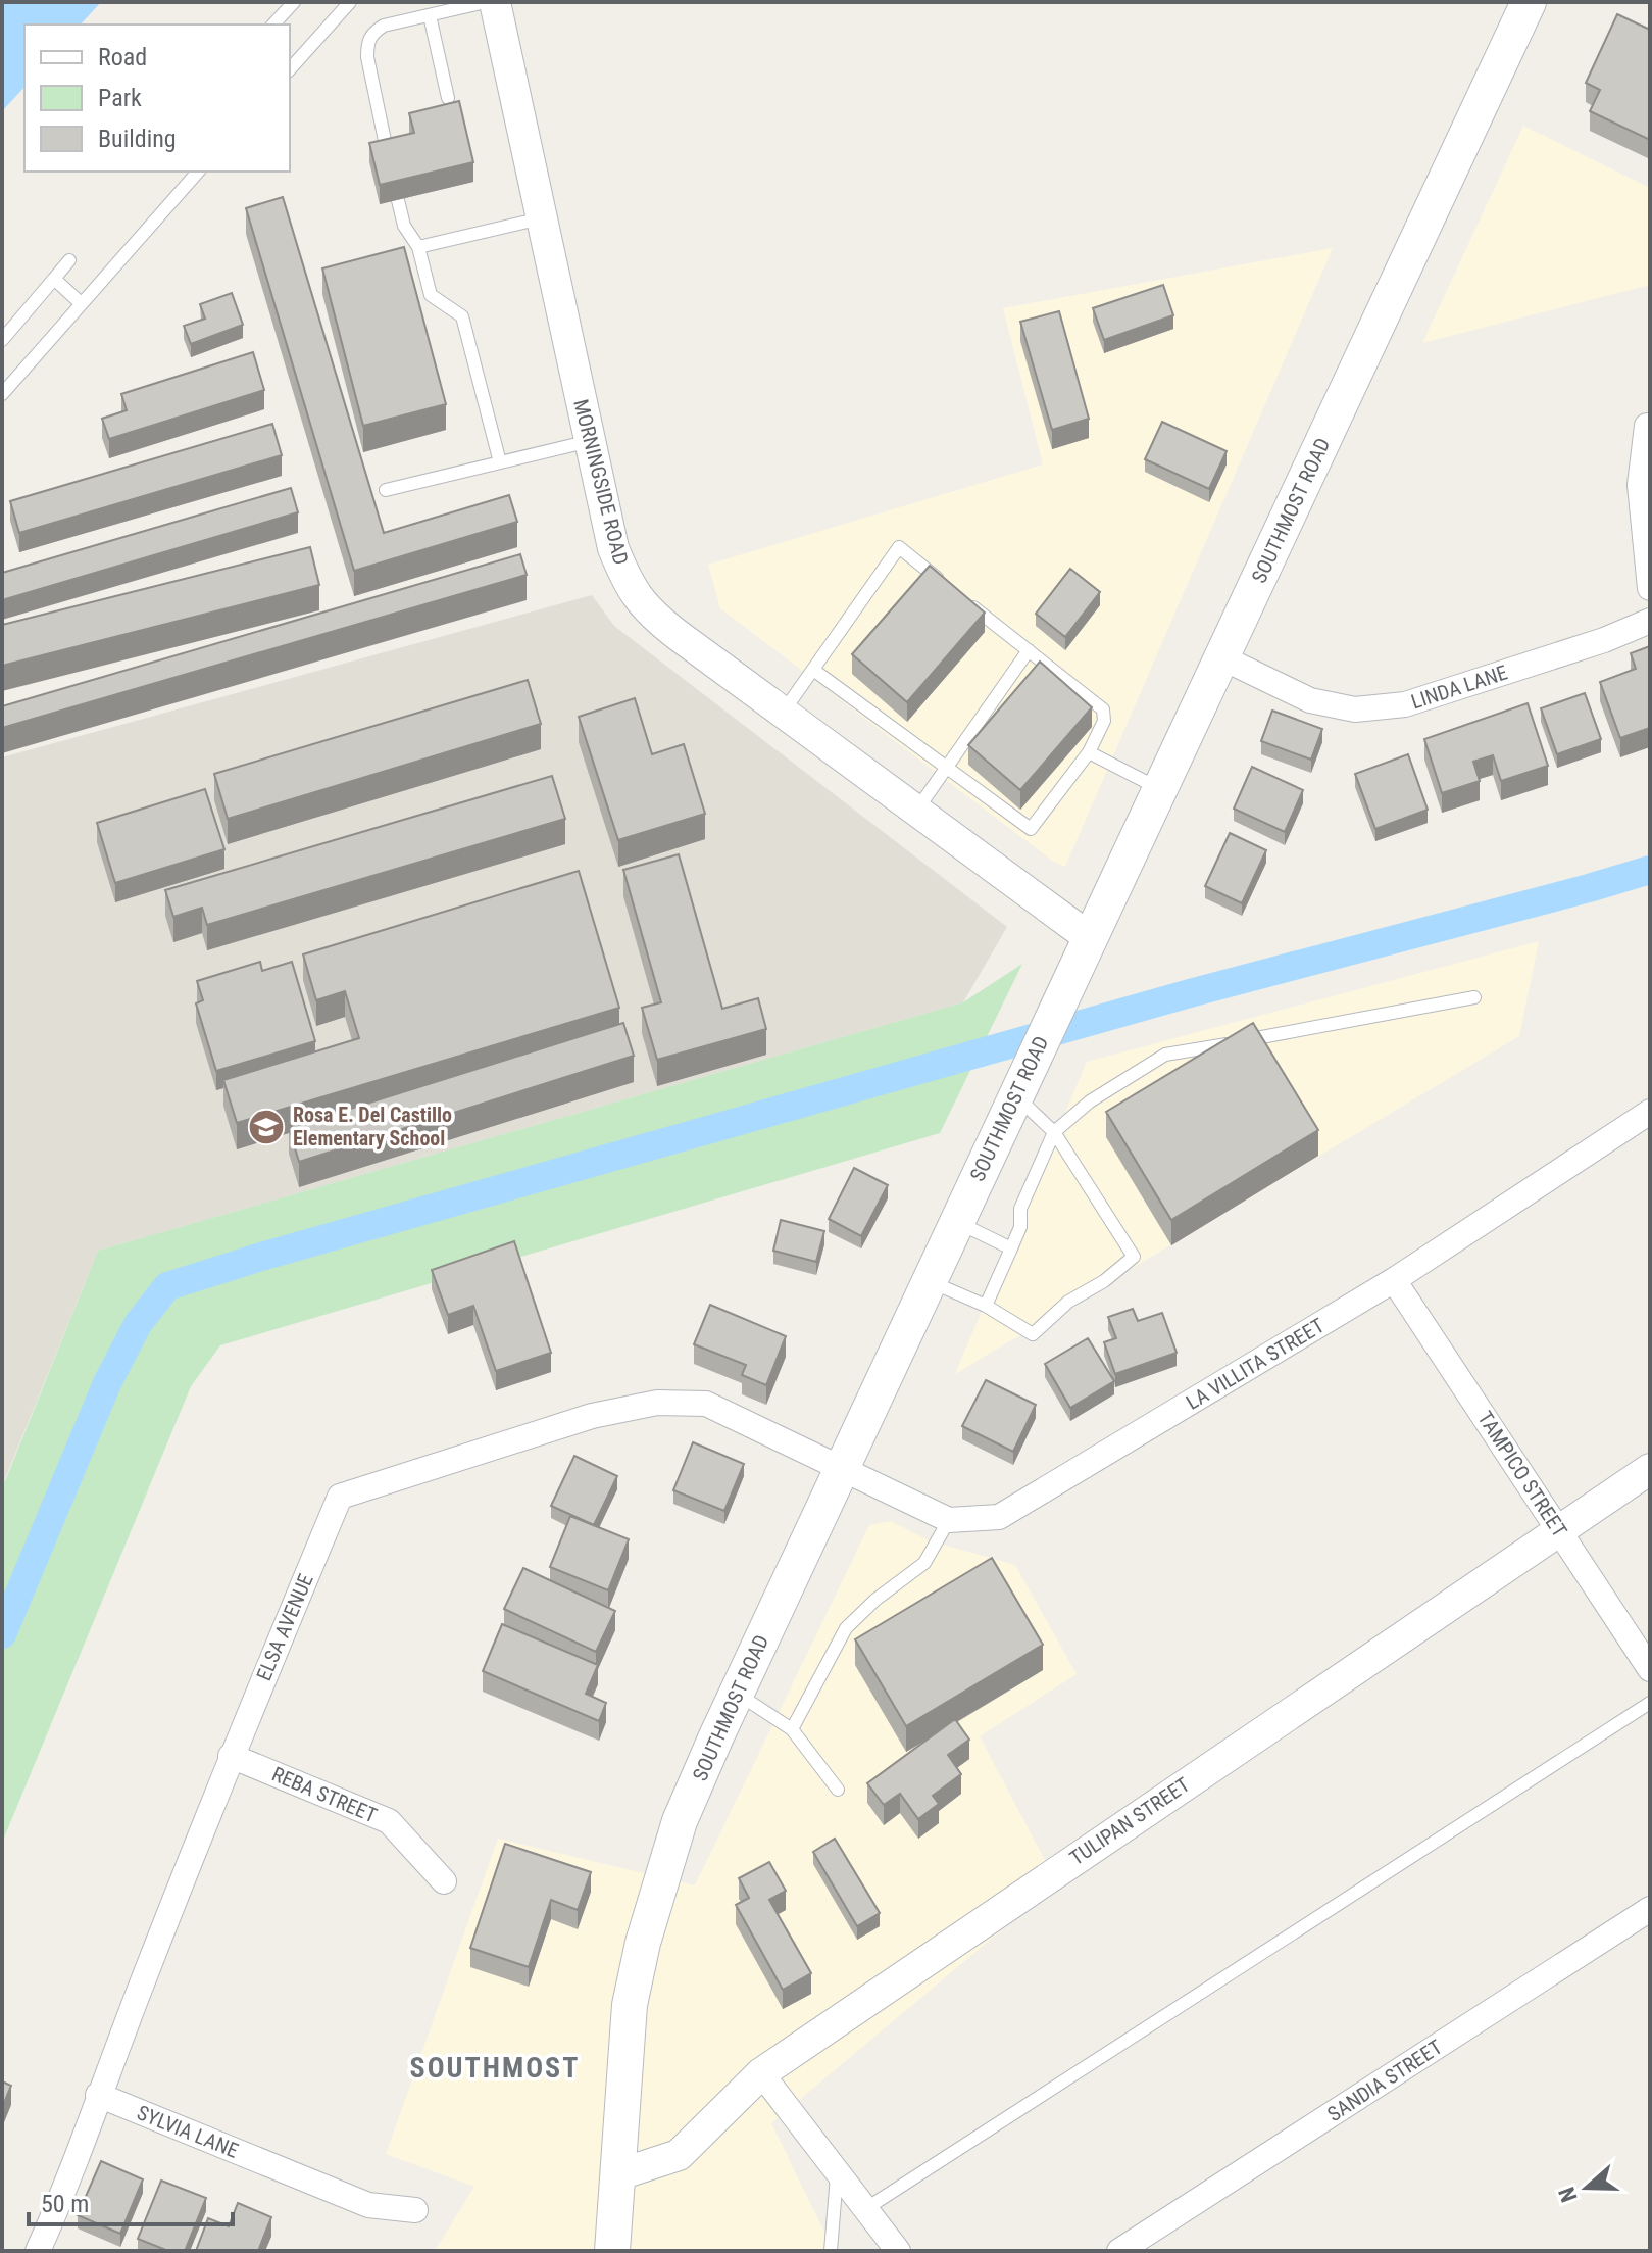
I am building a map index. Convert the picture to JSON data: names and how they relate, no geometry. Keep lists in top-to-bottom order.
{
  "streets": {
    "main road": ["SOUTHMOST ROAD"],
    "street": [
      "MORNINGSIDE ROAD",
      "LINDA LANE",
      "LA VILLITA STREET",
      "TAMPICO STREET",
      "ELSA AVENUE",
      "REBA STREET",
      "TULIPAN STREET",
      "SANDIA STREET",
      "SYLVIA LANE"
    ]
  },
  "crossings": [
    ["MORNINGSIDE ROAD", "SOUTHMOST ROAD"],
    ["SOUTHMOST ROAD", "LINDA LANE"],
    ["SOUTHMOST ROAD", "LA VILLITA STREET"],
    ["SOUTHMOST ROAD", "ELSA AVENUE"],
    ["SOUTHMOST ROAD", "TULIPAN STREET"],
    ["LA VILLITA STREET", "TAMPICO STREET"],
    ["LA VILLITA STREET", "ELSA AVENUE"],
    ["TAMPICO STREET", "TULIPAN STREET"],
    ["ELSA AVENUE", "REBA STREET"],
    ["ELSA AVENUE", "SYLVIA LANE"]
  ],
  "districts": ["SOUTHMOST"],
  "places": {
    "school or university": ["Rosa E. Del Castillo Elementary School"]
  },
  "legend": ["Road", "Park", "Building"],
  "scale_bar": "50 m",
  "north": "left"
}
